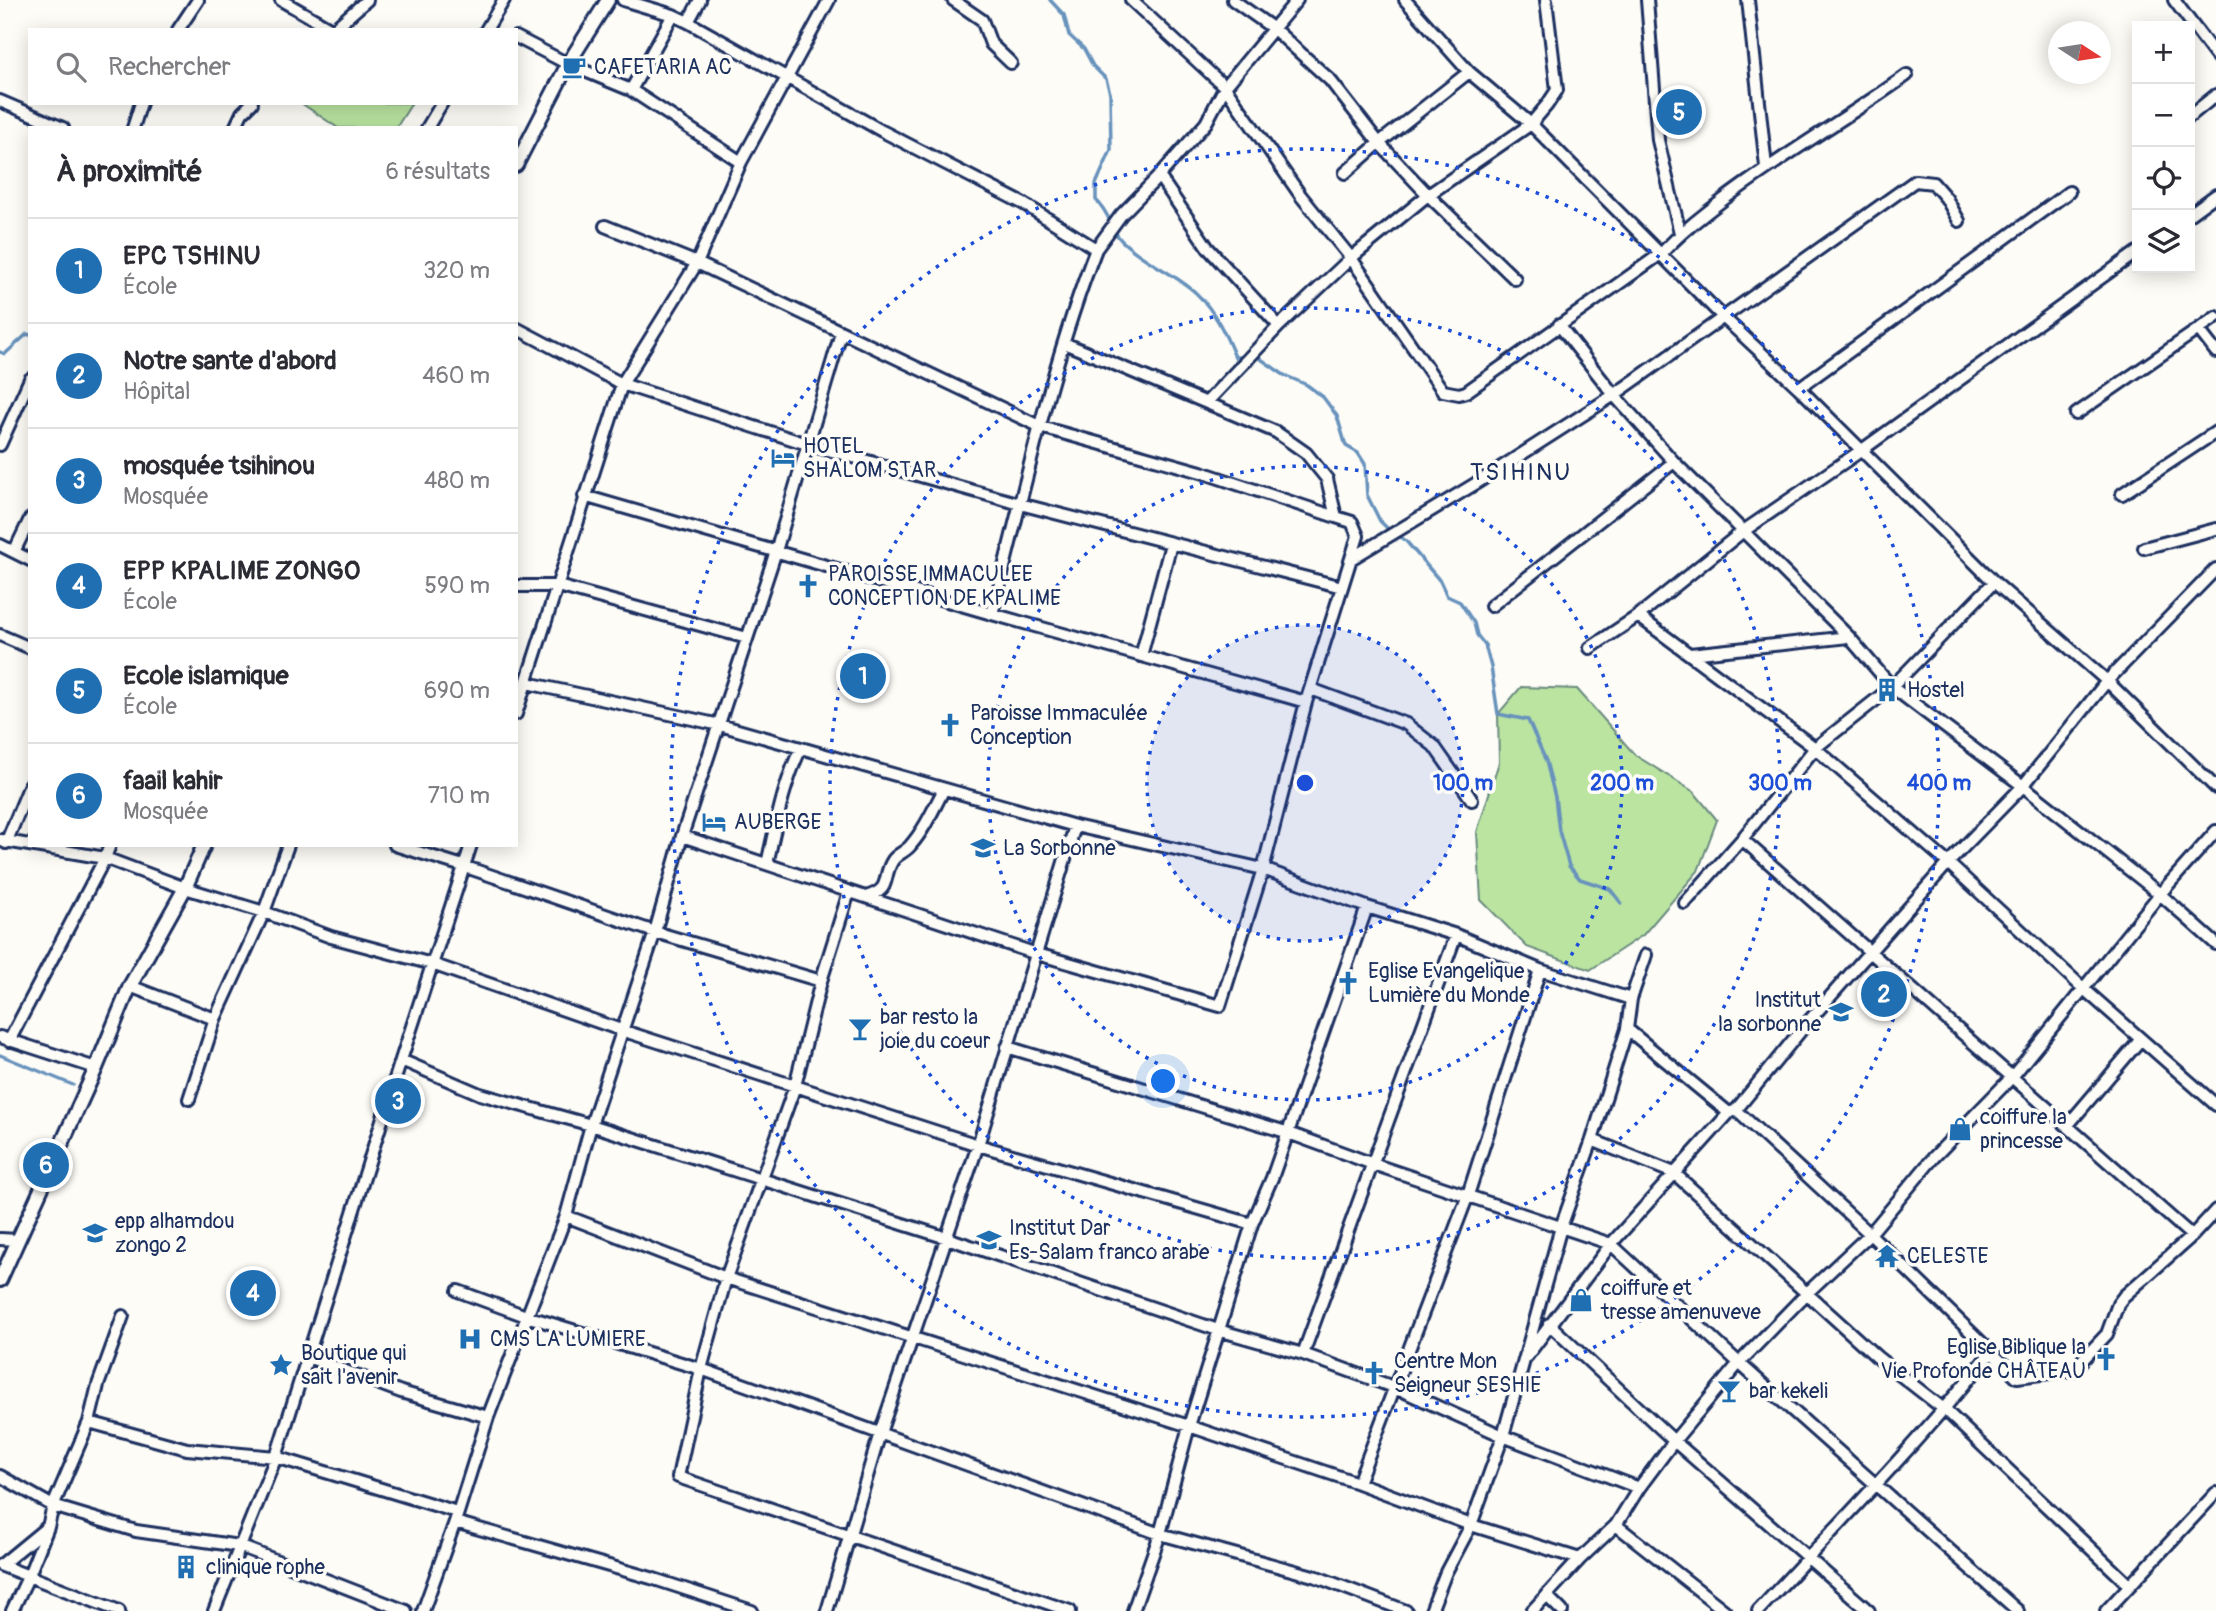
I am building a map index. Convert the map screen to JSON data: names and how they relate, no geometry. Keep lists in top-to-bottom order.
{
  "districts": ["TSIHINU"],
  "places": {
    "cafe": ["CAFETARIA AC"],
    "hotel": ["HOTEL SHALOM STAR", "AUBERGE"],
    "church": [
      "PAROISSE IMMACULEE CONCEPTION DE KPALIME",
      "Paroisse Immaculée Conception",
      "Eglise Evangelique Lumière du Monde",
      "Eglise Biblique la Vie Profonde CHÂTEAU",
      "Centre Mon Seigneur SESHIE"
    ],
    "building": ["Hostel", "clinique rophe"],
    "school or university": [
      "La Sorbonne",
      "Institut la sorbonne",
      "epp alhamdou zongo 2",
      "Institut Dar Es-Salam franco arabe"
    ],
    "bar": ["bar resto la joie du coeur", "bar kekeli"],
    "shop": ["coiffure la princesse", "coiffure et tresse amenuveve"],
    "temple": ["CELESTE"],
    "hospital": ["CMS LA LUMIERE"],
    "place": ["Boutique qui sait l'avenir"]
  },
  "north": "right",
  "page": {
    "map_buttons": ["+", "−"],
    "search": "Rechercher",
    "pins": [
      "5",
      "1",
      "2",
      "3",
      "6",
      "4"
    ],
    "heading": ["À proximité", "6 résultats"],
    "list": [
      {
        "mark": "1",
        "name": "EPC TSHINU",
        "note": "École",
        "value": "320 m"
      },
      {
        "mark": "2",
        "name": "Notre sante d'abord",
        "note": "Hôpital",
        "value": "460 m"
      },
      {
        "mark": "3",
        "name": "mosquée tsihinou",
        "note": "Mosquée",
        "value": "480 m"
      },
      {
        "mark": "4",
        "name": "EPP KPALIME ZONGO",
        "note": "École",
        "value": "590 m"
      },
      {
        "mark": "5",
        "name": "Ecole islamique",
        "note": "École",
        "value": "690 m"
      },
      {
        "mark": "6",
        "name": "faail kahir",
        "note": "Mosquée",
        "value": "710 m"
      }
    ]
  },
  "rings": [
    "100 m",
    "200 m",
    "300 m",
    "400 m"
  ]
}
